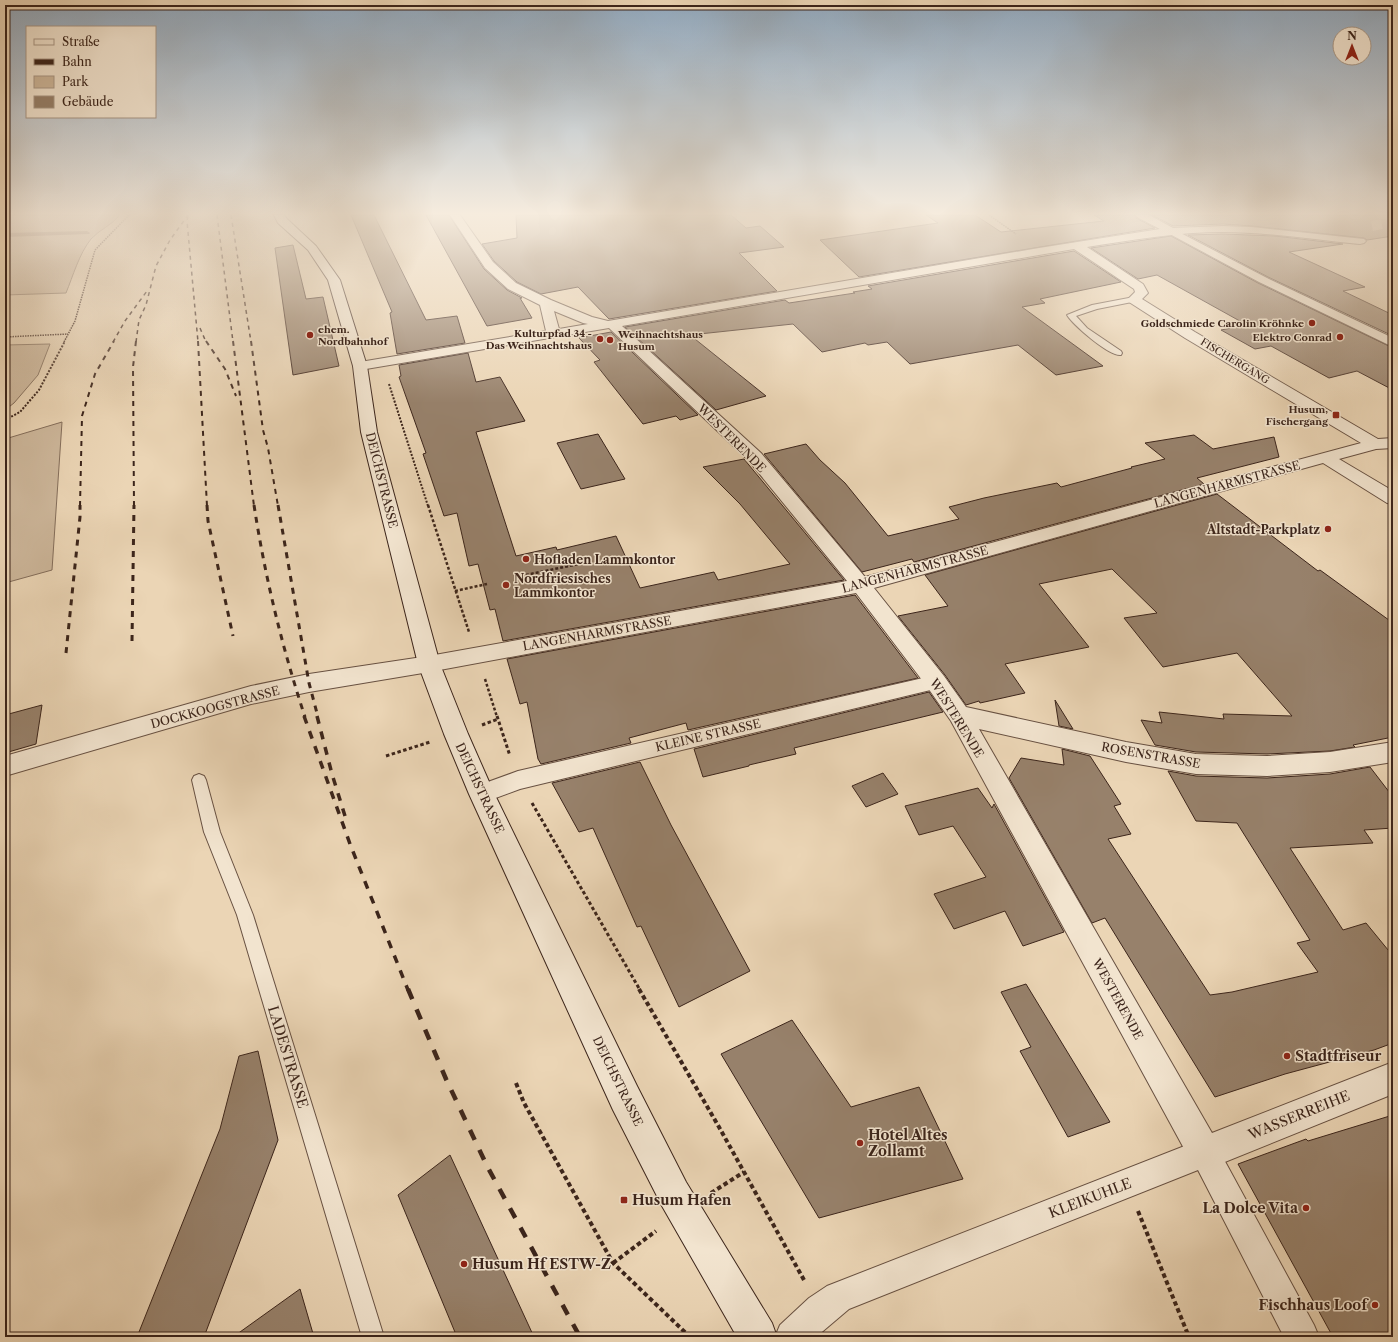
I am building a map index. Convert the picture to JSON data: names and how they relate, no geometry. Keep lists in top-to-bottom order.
{
  "streets": {
    "street": [
      "FISCHERGANG",
      "WESTERENDE",
      "DEICHSTRASSE",
      "LANGENHARMSTRASSE",
      "DOCKKOOGSTRASSE",
      "KLEINE STRASSE",
      "ROSENSTRASSE",
      "WASSERREIHE",
      "KLEIKUHLE"
    ],
    "lane": ["LADESTRASSE"]
  },
  "crossings": [
    ["FISCHERGANG", "LANGENHARMSTRASSE"],
    ["WESTERENDE", "LANGENHARMSTRASSE"],
    ["WESTERENDE", "KLEINE STRASSE"],
    ["WESTERENDE", "ROSENSTRASSE"],
    ["WESTERENDE", "WASSERREIHE"],
    ["WESTERENDE", "KLEIKUHLE"],
    ["DEICHSTRASSE", "LANGENHARMSTRASSE"],
    ["DEICHSTRASSE", "DOCKKOOGSTRASSE"],
    ["DEICHSTRASSE", "KLEINE STRASSE"],
    ["LANGENHARMSTRASSE", "DOCKKOOGSTRASSE"],
    ["WASSERREIHE", "KLEIKUHLE"]
  ],
  "places": {
    "other": [
      "Goldschmiede Carolin Kröhnke",
      "ehem. Nordbahnhof",
      "Elektro Conrad",
      "Kulturpfad 34 - Das Weihnachtshaus",
      "Weihnachtshaus Husum",
      "Altstadt-Parkplatz",
      "Hofladen Lammkontor",
      "Nordfriesisches Lammkontor",
      "Stadtfriseur",
      "Hotel Altes Zollamt",
      "La Dolce Vita",
      "Husum Hf ESTW-Z",
      "Fischhaus Loof"
    ],
    "transit": ["Husum, Fischergang", "Husum Hafen"]
  },
  "legend": [
    "Straße",
    "Bahn",
    "Park",
    "Gebäude"
  ],
  "north": "top"
}
